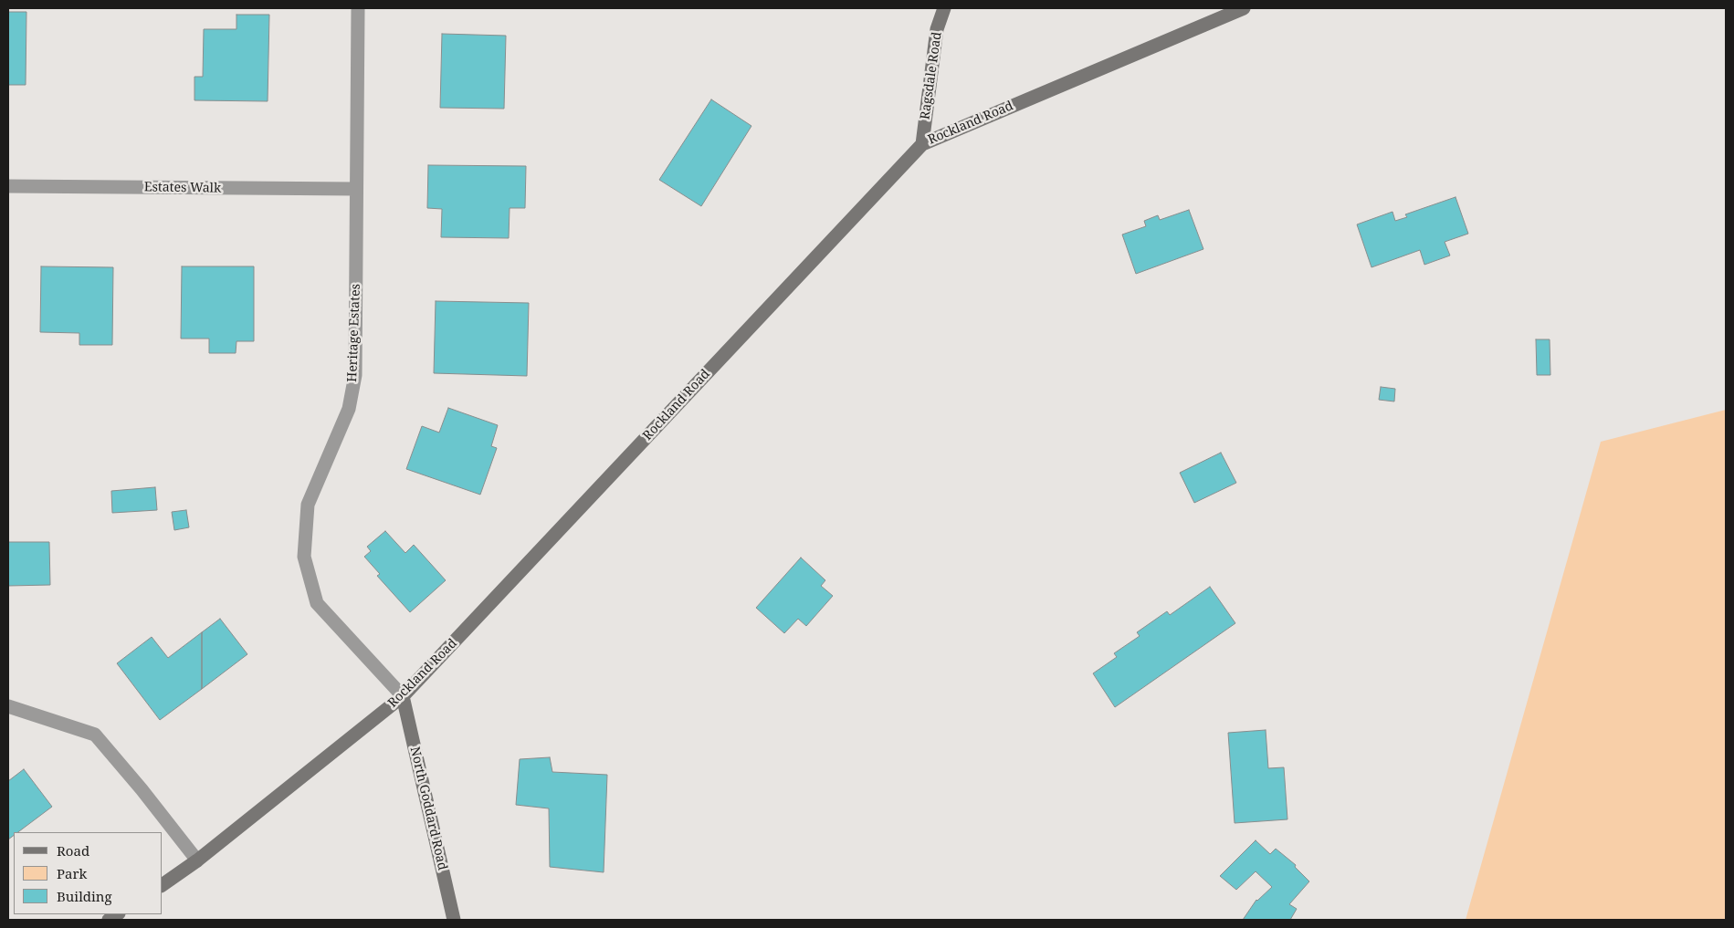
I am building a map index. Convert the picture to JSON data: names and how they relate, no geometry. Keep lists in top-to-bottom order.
{
  "streets": {
    "main road": ["Ragsdale Road", "Rockland Road", "North Goddard Road"],
    "street": ["Estates Walk", "Heritage Estates"]
  },
  "crossings": [
    ["Ragsdale Road", "Rockland Road"],
    ["Rockland Road", "Heritage Estates"],
    ["Rockland Road", "North Goddard Road"],
    ["Estates Walk", "Heritage Estates"],
    ["Heritage Estates", "North Goddard Road"]
  ],
  "legend": ["Road", "Park", "Building"]
}
